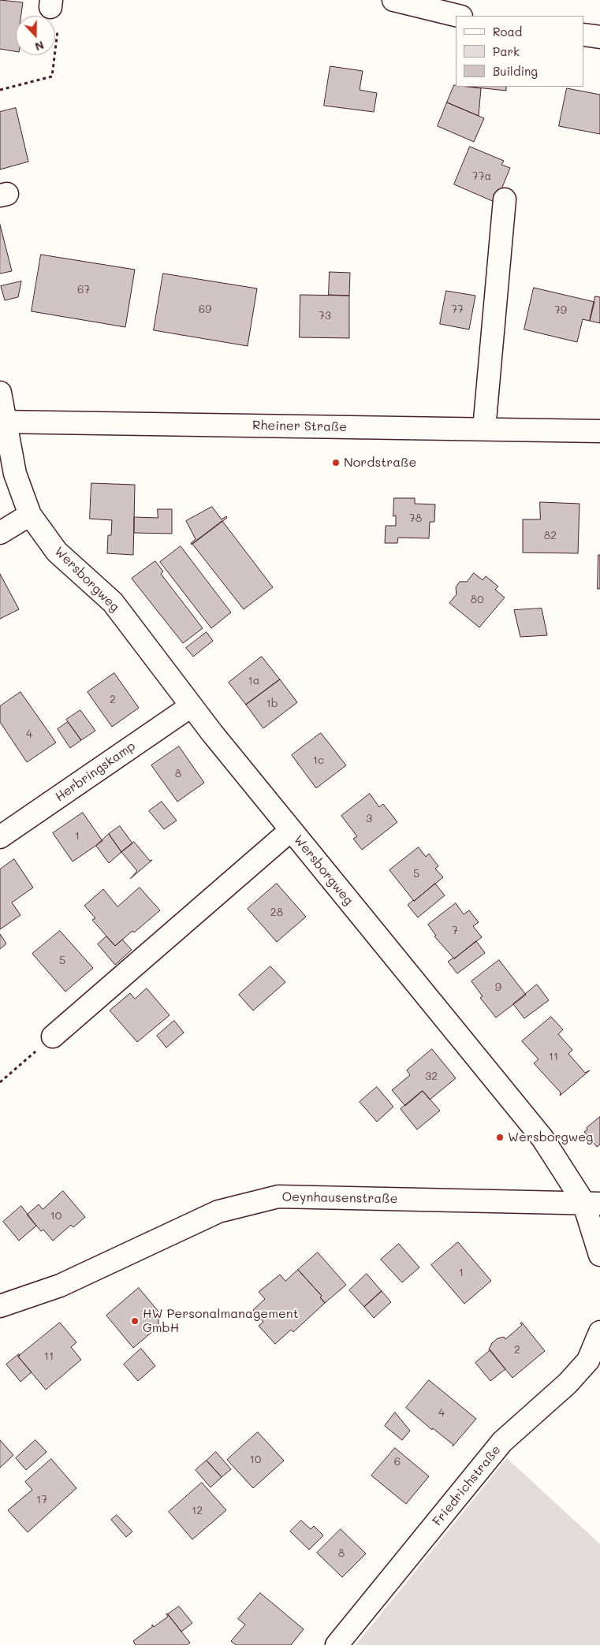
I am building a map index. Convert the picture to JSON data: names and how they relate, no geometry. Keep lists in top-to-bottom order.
{
  "streets": {
    "street": [
      "Rheiner Straße",
      "Wersborgweg",
      "Herbringskamp",
      "Oeynhausenstraße",
      "Friedrichstraße"
    ]
  },
  "crossings": [
    ["Rheiner Straße", "Wersborgweg"],
    ["Wersborgweg", "Herbringskamp"],
    ["Wersborgweg", "Oeynhausenstraße"]
  ],
  "places": ["Nordstraße", "Wersborgweg", "HW Personalmanagement GmbH"],
  "house_numbers": [
    "77a",
    "67",
    "69",
    "77",
    "79",
    "73",
    "78",
    "82",
    "80",
    "1a",
    "2",
    "1b",
    "4",
    "1c",
    "8",
    "3",
    "1",
    "5",
    "28",
    "7",
    "5",
    "9",
    "11",
    "32",
    "10",
    "1",
    "2",
    "11",
    "4",
    "10",
    "6",
    "17",
    "12",
    "8"
  ],
  "legend": ["Road", "Park", "Building"],
  "north": "bottom"
}
